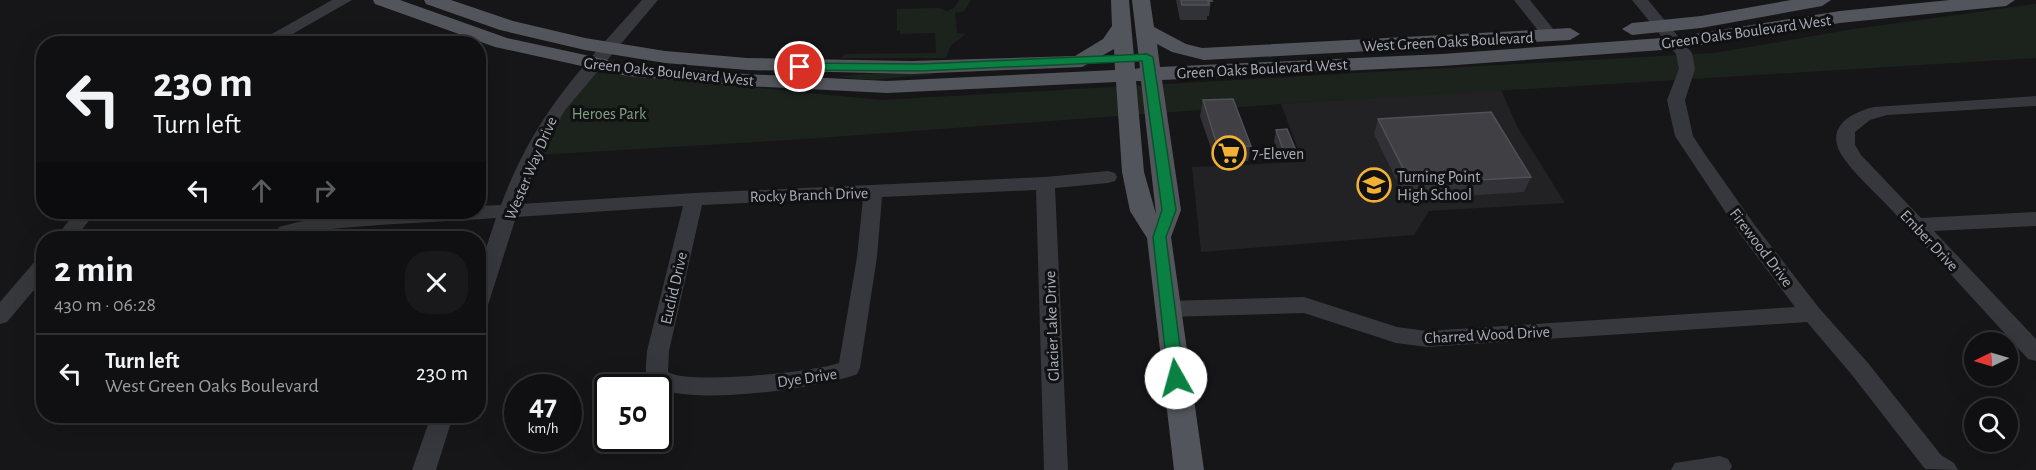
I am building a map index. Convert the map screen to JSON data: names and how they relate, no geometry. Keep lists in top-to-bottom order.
{
  "streets": {
    "main road": ["Green Oaks Boulevard West", "West Green Oaks Boulevard"],
    "street": [
      "Wester Way Drive",
      "Rocky Branch Drive",
      "Ember Drive",
      "Firewood Drive",
      "Euclid Drive",
      "Glacier Lake Drive",
      "Charred Wood Drive",
      "Dye Drive"
    ]
  },
  "crossings": [
    ["Green Oaks Boulevard West", "West Green Oaks Boulevard"],
    ["Green Oaks Boulevard West", "Wester Way Drive"],
    ["Green Oaks Boulevard West", "Firewood Drive"],
    ["West Green Oaks Boulevard", "Wester Way Drive"],
    ["West Green Oaks Boulevard", "Firewood Drive"],
    ["Wester Way Drive", "Rocky Branch Drive"],
    ["Rocky Branch Drive", "Euclid Drive"],
    ["Rocky Branch Drive", "Glacier Lake Drive"],
    ["Rocky Branch Drive", "Dye Drive"],
    ["Firewood Drive", "Charred Wood Drive"]
  ],
  "parks": ["Heroes Park"],
  "places": {
    "supermarket": ["7-Eleven"],
    "school or university": ["Turning Point High School"]
  },
  "north": "left",
  "page": {
    "turn": ["230 m", "Turn left"],
    "heading": ["2 min", "430 m · 06:28"],
    "list": [
      {
        "name": "Turn left",
        "note": "West Green Oaks Boulevard",
        "value": "230 m"
      }
    ],
    "speed": "47 km/h",
    "limit": "50"
  }
}
